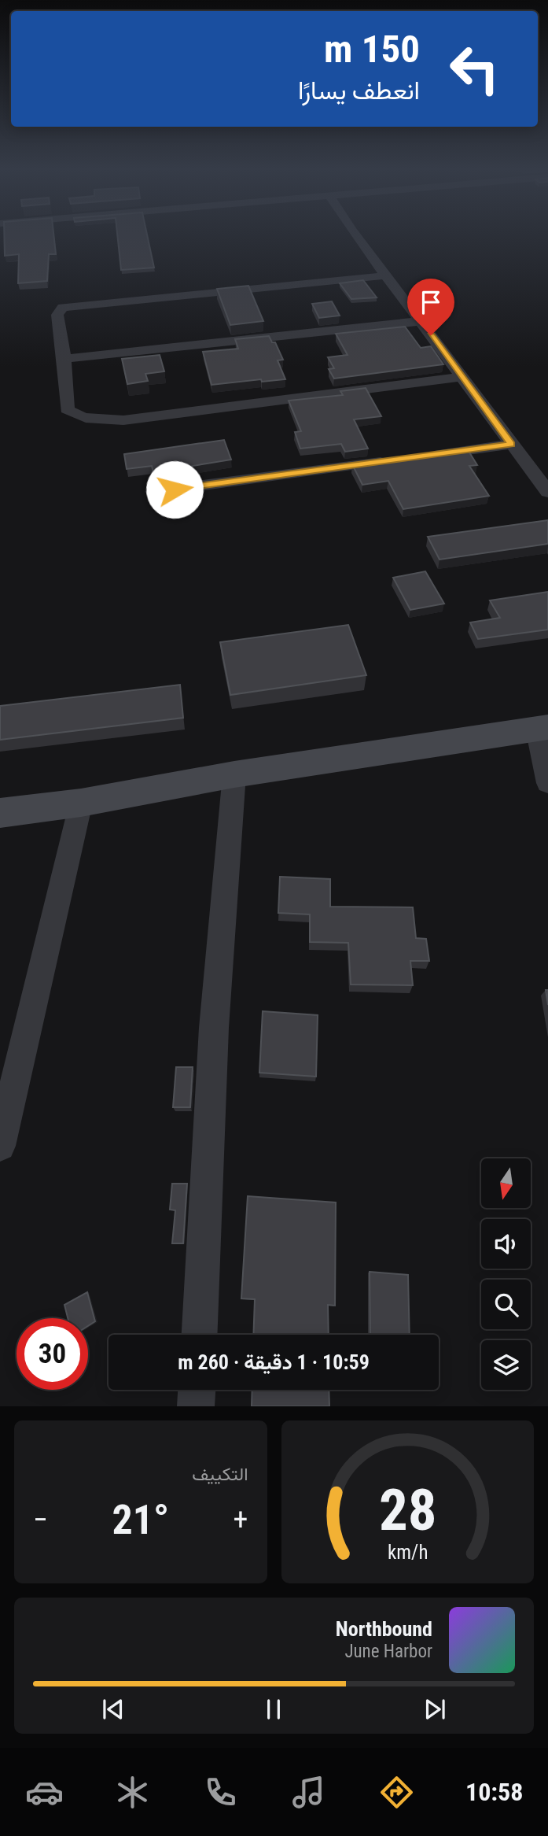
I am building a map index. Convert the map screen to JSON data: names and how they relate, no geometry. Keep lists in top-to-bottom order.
{
  "north": "bottom",
  "page": {
    "turn": ["150 m", "انعطف يسارًا"],
    "limit": "30",
    "trip": "10:59 · 1 دقيقة · 260 m",
    "tile": "التكييف",
    "heat": ["−", "21°", "+"],
    "song": ["Northbound", "June Harbor"],
    "tabs": "10:58",
    "gauge": ["28", "km/h"]
  }
}
